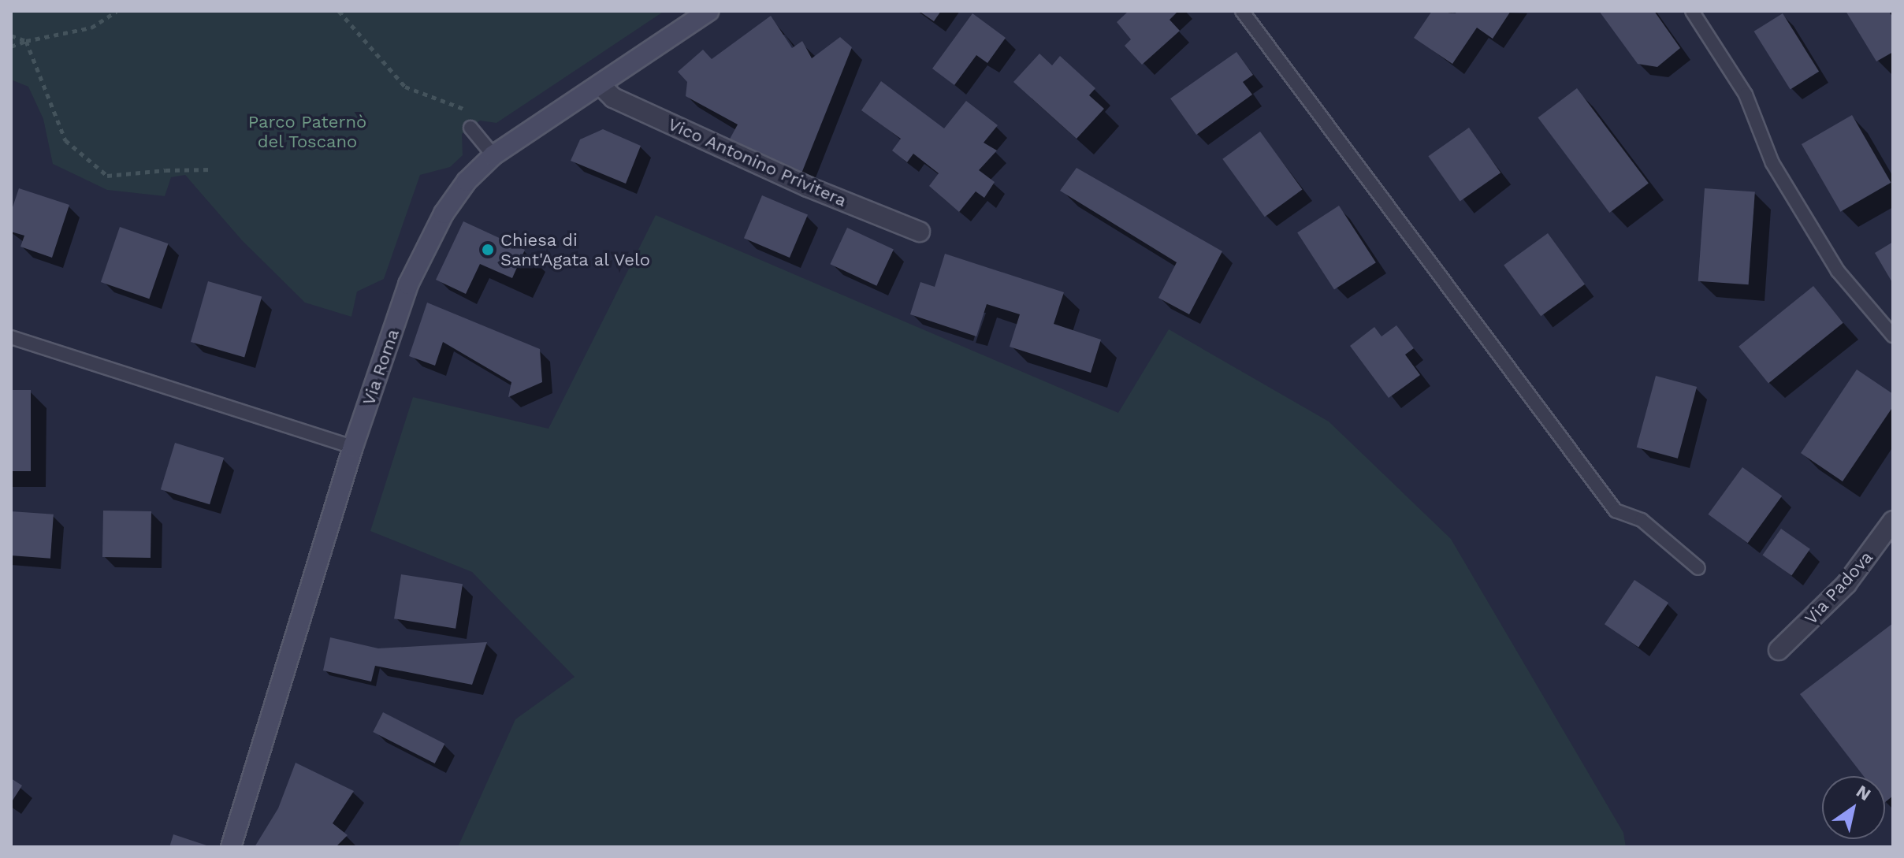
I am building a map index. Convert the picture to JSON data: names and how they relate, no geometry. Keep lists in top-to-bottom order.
{
  "streets": {
    "main road": ["Via Roma"],
    "street": ["Vico Antonino Privitera", "Via Padova"]
  },
  "crossings": [
    ["Vico Antonino Privitera", "Via Roma"]
  ],
  "parks": ["Parco Paternò del Toscano"],
  "places": ["Chiesa di Sant'Agata al Velo"],
  "north": "top right"
}
